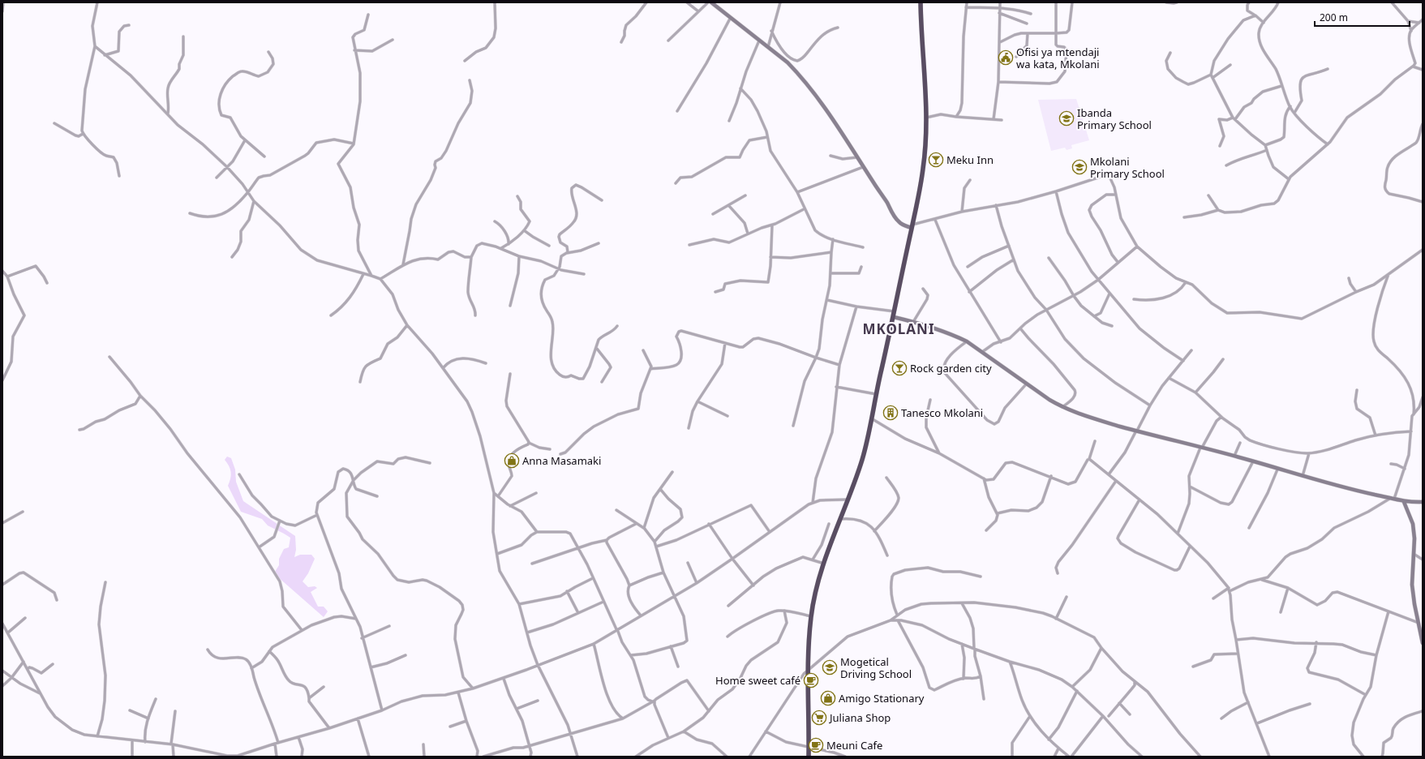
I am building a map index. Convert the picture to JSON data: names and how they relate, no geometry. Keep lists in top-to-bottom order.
{
  "districts": ["MKOLANI"],
  "places": {
    "public building": ["Ofisi ya mtendaji wa kata, Mkolani"],
    "school or university": ["Ibanda Primary School", "Mkolani Primary School", "Mogetical Driving School"],
    "bar": ["Meku Inn", "Rock garden city"],
    "building": ["Tanesco Mkolani"],
    "shop": ["Anna Masamaki", "Amigo Stationary"],
    "cafe": ["Home sweet café", "Meuni Cafe"],
    "supermarket": ["Juliana Shop"]
  },
  "scale_bar": "200 m"
}
